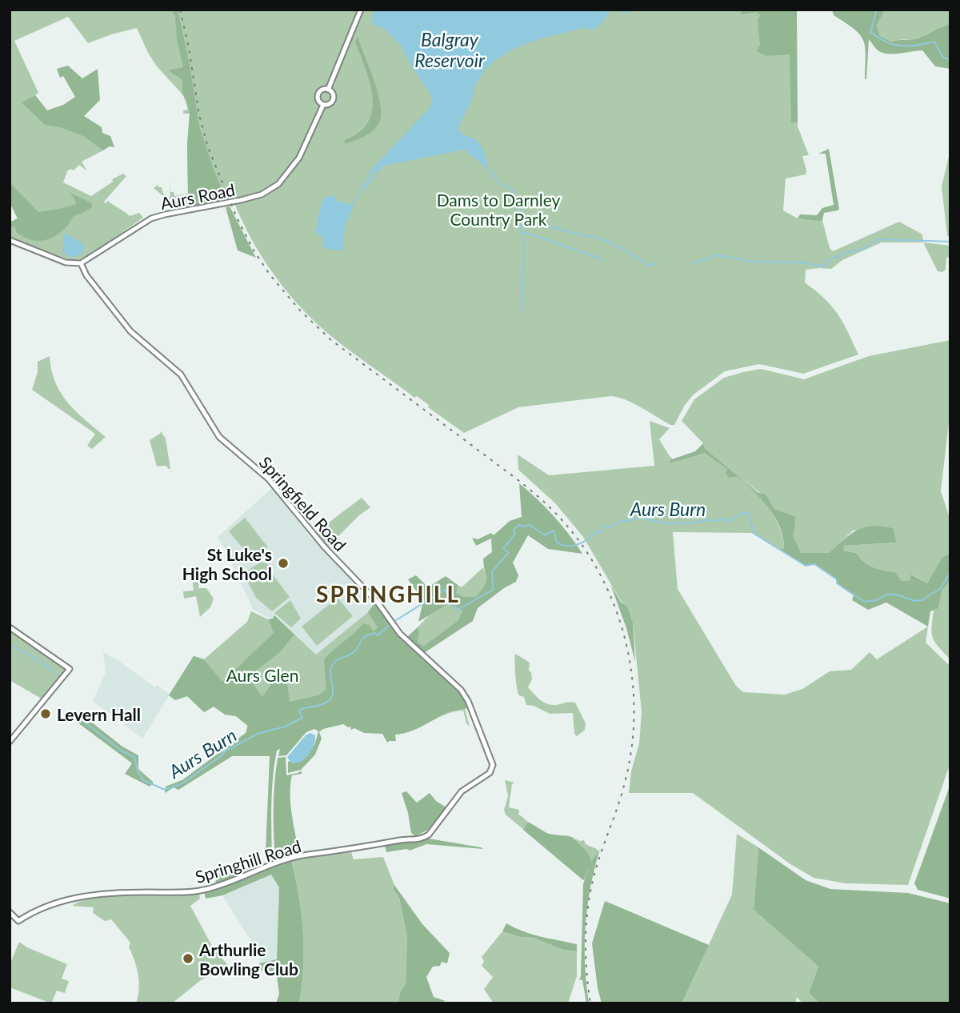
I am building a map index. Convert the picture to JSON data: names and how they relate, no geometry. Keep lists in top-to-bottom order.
{
  "streets": {
    "street": ["Aurs Road", "Springfield Road", "Springhill Road"]
  },
  "crossings": [
    ["Aurs Road", "Springfield Road"],
    ["Springfield Road", "Springhill Road"]
  ],
  "districts": ["SPRINGHILL"],
  "water": ["Balgray Reservoir", "Aurs Burn"],
  "parks": ["Dams to Darnley Country Park", "Aurs Glen"],
  "places": ["St Luke's High School", "Levern Hall", "Arthurlie Bowling Club"]
}
